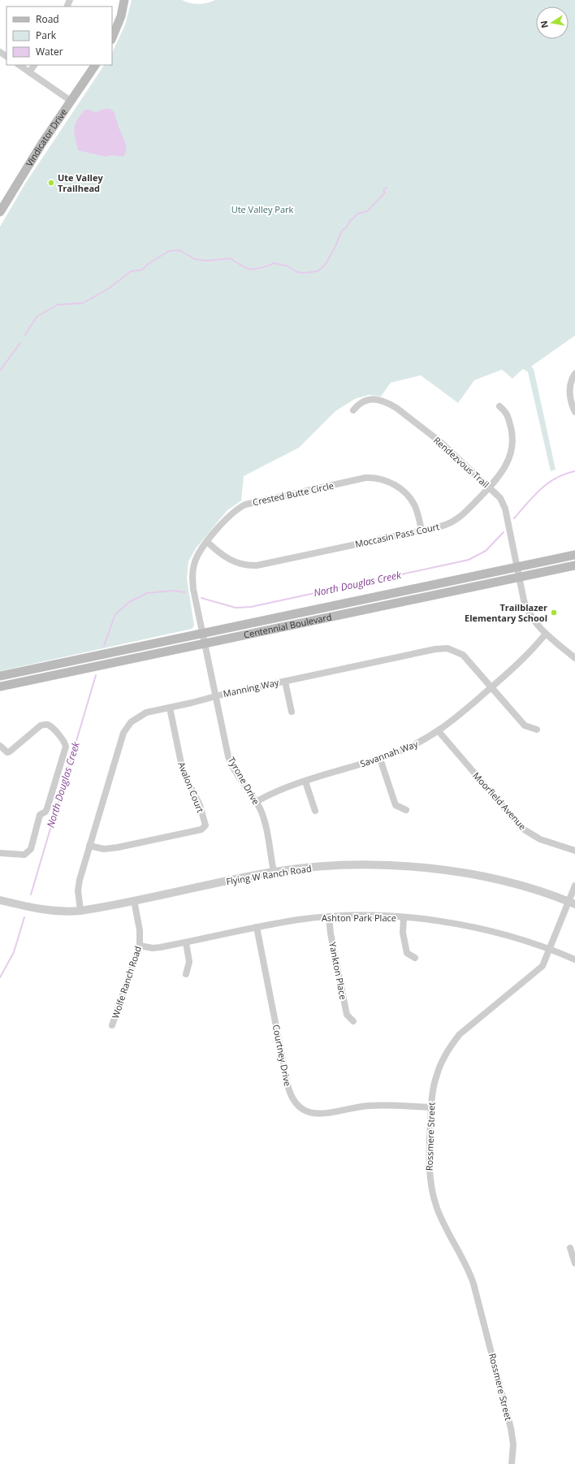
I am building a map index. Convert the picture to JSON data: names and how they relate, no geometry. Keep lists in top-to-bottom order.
{
  "streets": {
    "main road": ["Vindicator Drive", "Centennial Boulevard"],
    "street": [
      "Rendezvous Trail",
      "Crested Butte Circle",
      "Moccasin Pass Court",
      "Manning Way",
      "Savannah Way",
      "Tyrone Drive",
      "Avalon Court",
      "Moorfield Avenue",
      "Flying W Ranch Road",
      "Ashton Park Place",
      "Yankton Place",
      "Wolfe Ranch Road",
      "Courtney Drive",
      "Rossmere Street"
    ]
  },
  "crossings": [
    ["Rendezvous Trail", "Moccasin Pass Court"],
    ["Rendezvous Trail", "Centennial Boulevard"],
    ["Rendezvous Trail", "Savannah Way"],
    ["Crested Butte Circle", "Moccasin Pass Court"],
    ["Crested Butte Circle", "Centennial Boulevard"],
    ["Crested Butte Circle", "Tyrone Drive"],
    ["Centennial Boulevard", "Tyrone Drive"],
    ["Manning Way", "Savannah Way"],
    ["Manning Way", "Tyrone Drive"],
    ["Manning Way", "Avalon Court"],
    ["Manning Way", "Flying W Ranch Road"],
    ["Savannah Way", "Tyrone Drive"],
    ["Savannah Way", "Moorfield Avenue"],
    ["Tyrone Drive", "Flying W Ranch Road"],
    ["Flying W Ranch Road", "Wolfe Ranch Road"],
    ["Flying W Ranch Road", "Rossmere Street"],
    ["Ashton Park Place", "Yankton Place"],
    ["Ashton Park Place", "Wolfe Ranch Road"],
    ["Ashton Park Place", "Courtney Drive"],
    ["Ashton Park Place", "Rossmere Street"],
    ["Courtney Drive", "Rossmere Street"]
  ],
  "water": ["North Douglas Creek"],
  "parks": ["Ute Valley Park"],
  "places": ["Ute Valley Trailhead", "Trailblazer Elementary School"],
  "legend": ["Road", "Park", "Water"],
  "north": "left"
}
